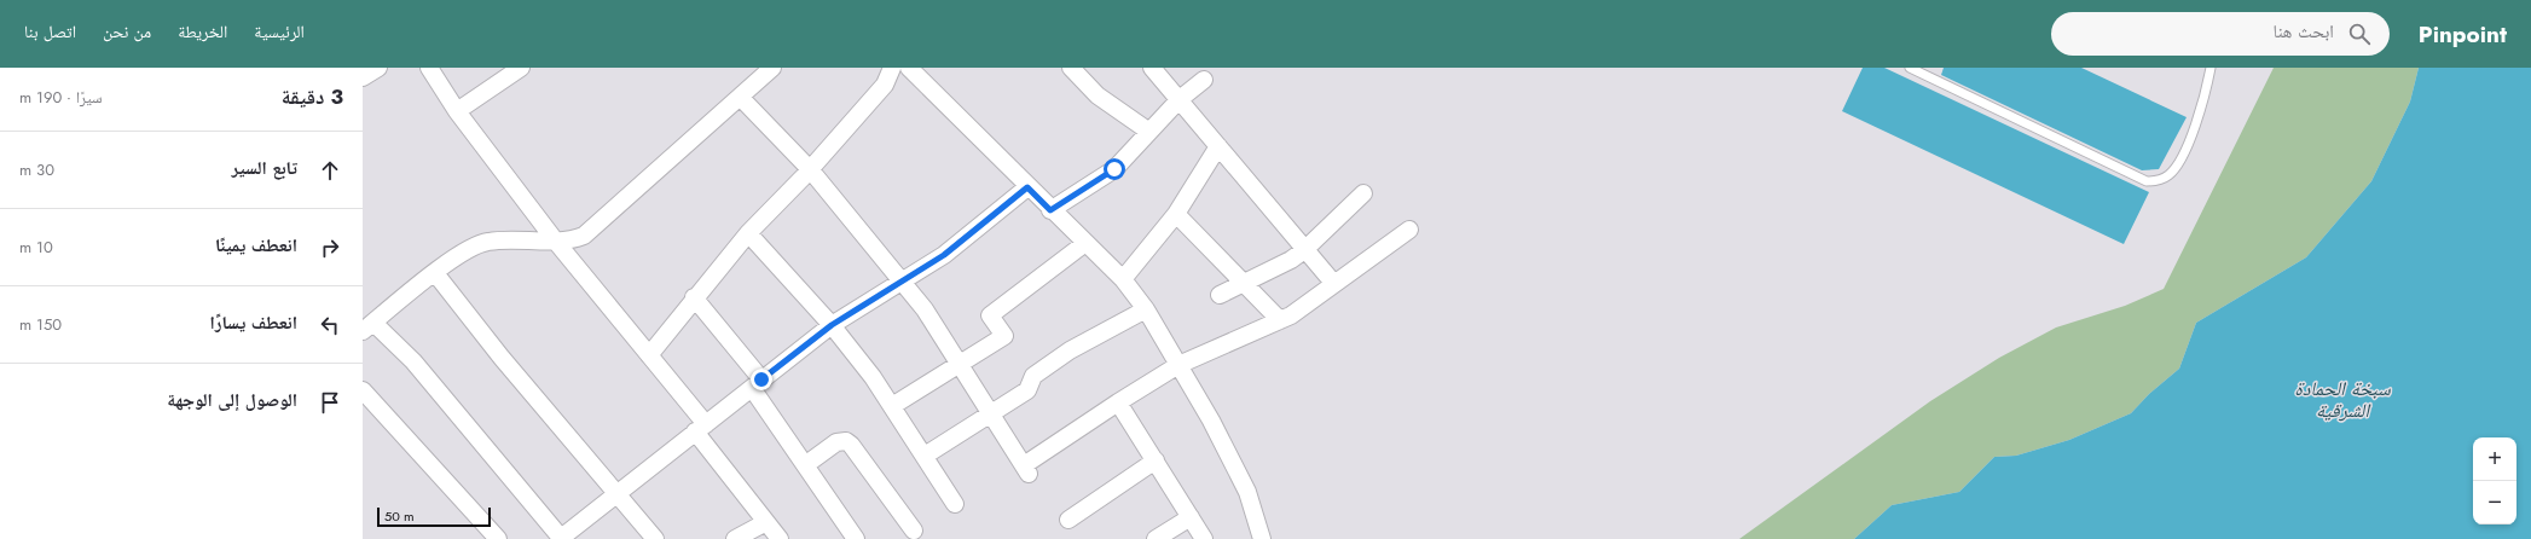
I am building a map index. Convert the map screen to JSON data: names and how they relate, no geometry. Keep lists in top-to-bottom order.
{
  "water": ["سبخة الحمادة الشرقية"],
  "scale_bar": "50 m",
  "page": {
    "header": "Pinpoint",
    "search": "ابحث هنا",
    "nav": [
      "الرئيسية",
      "الخريطة",
      "من نحن",
      "اتصل بنا"
    ],
    "heading": ["3 دقيقة", "سيرًا · 190 m"],
    "list": [
      ["تابع السير", "30 m"],
      ["انعطف يمينًا", "10 m"],
      ["انعطف يسارًا", "150 m"],
      "الوصول إلى الوجهة"
    ],
    "map_buttons": ["+", "−"],
    "scale": "50 m"
  }
}
